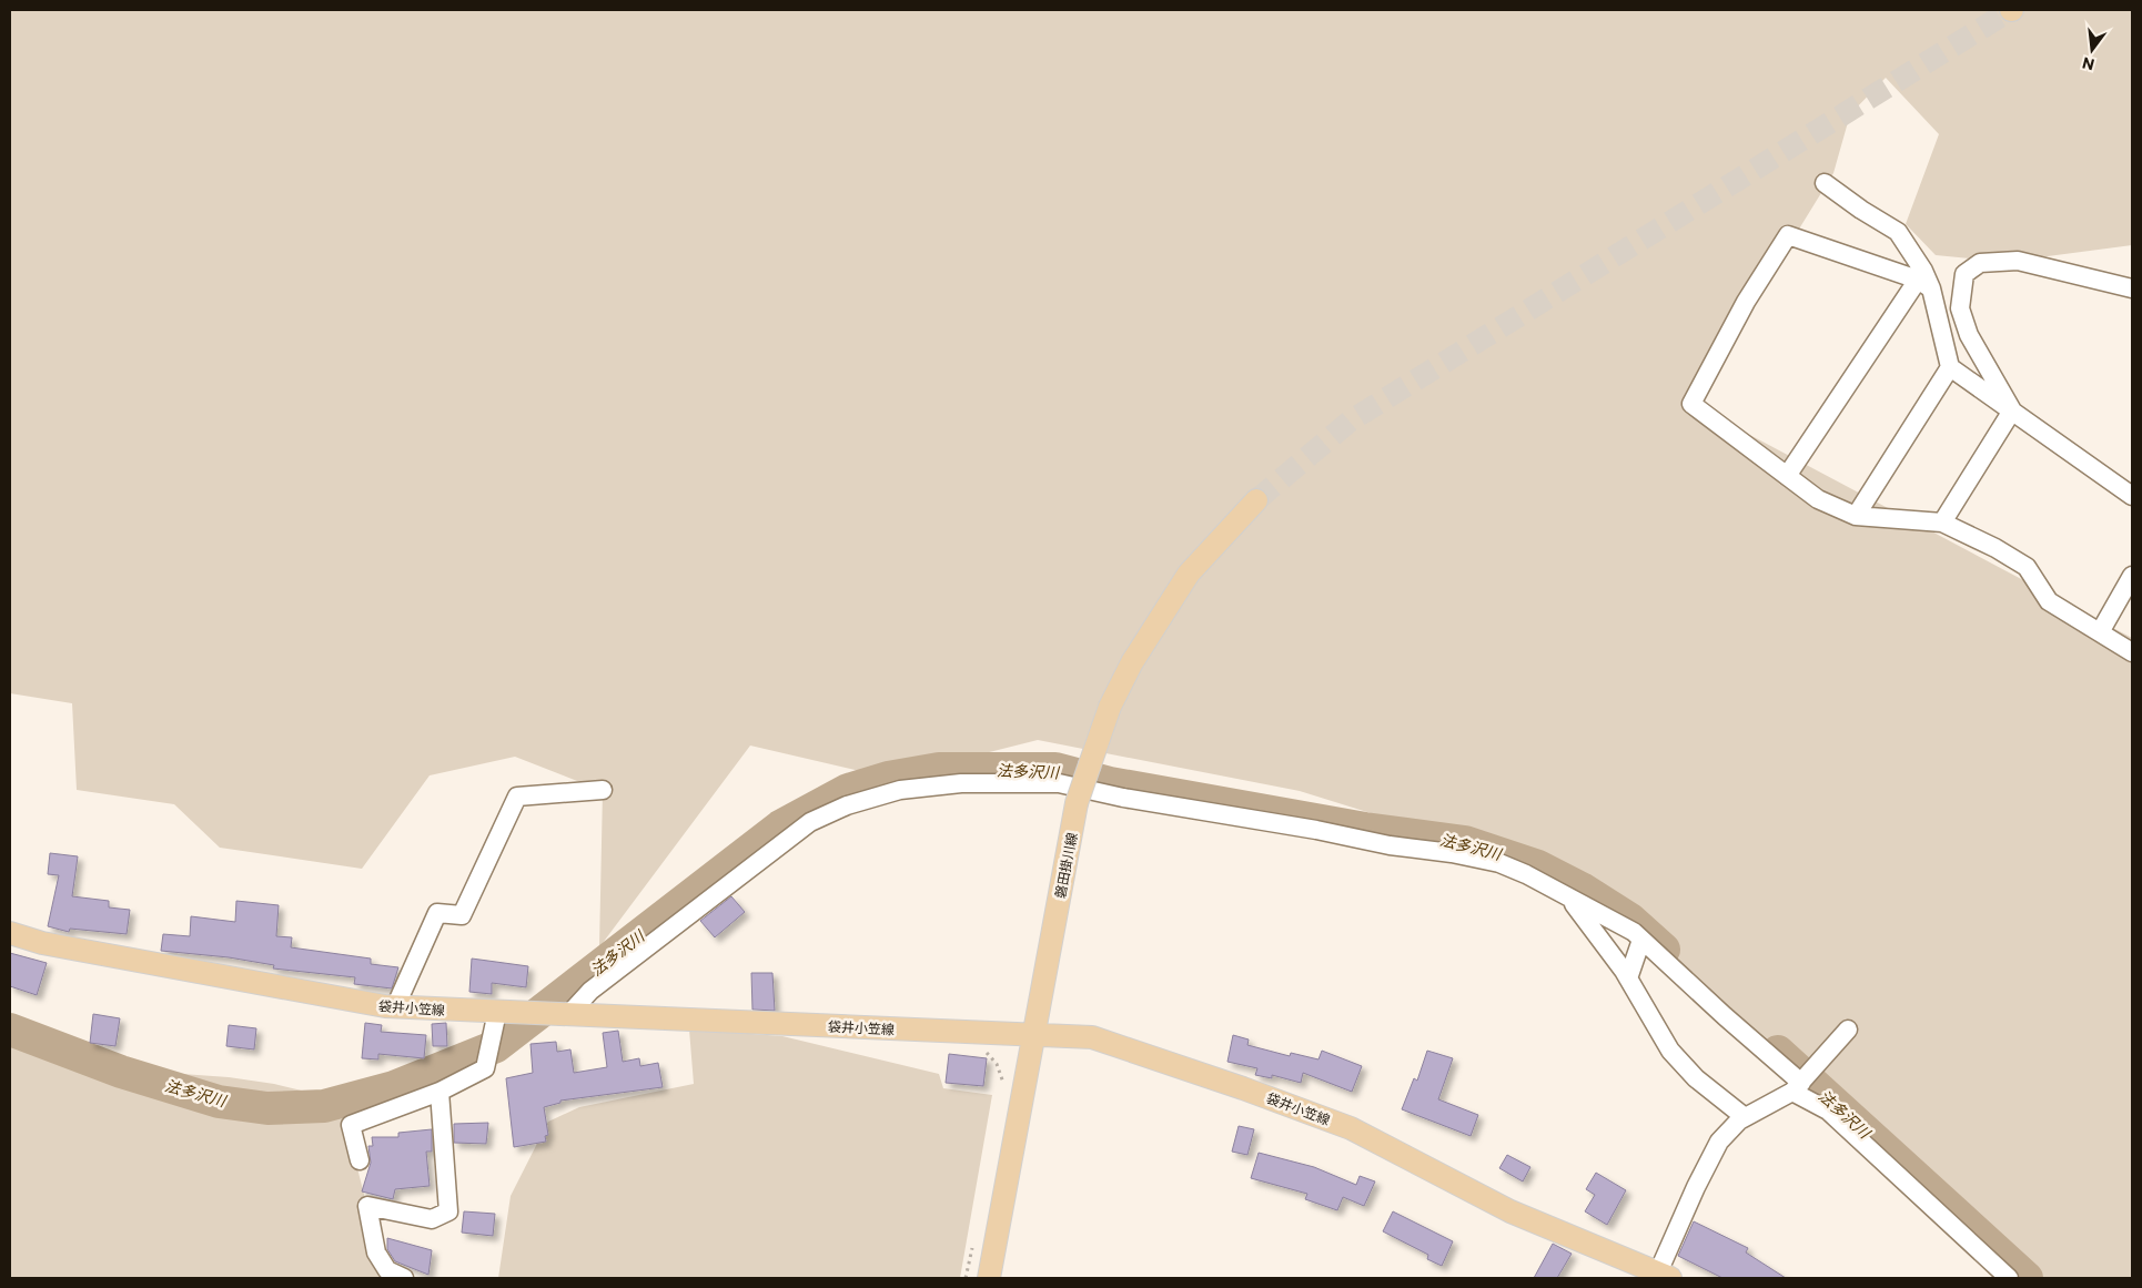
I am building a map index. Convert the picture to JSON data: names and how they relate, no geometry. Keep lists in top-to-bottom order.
{
  "streets": {
    "main road": ["磐田掛川線", "袋井小笠線"]
  },
  "crossings": [
    ["磐田掛川線", "袋井小笠線"]
  ],
  "water": ["法多沢川"],
  "north": "bottom"
}
